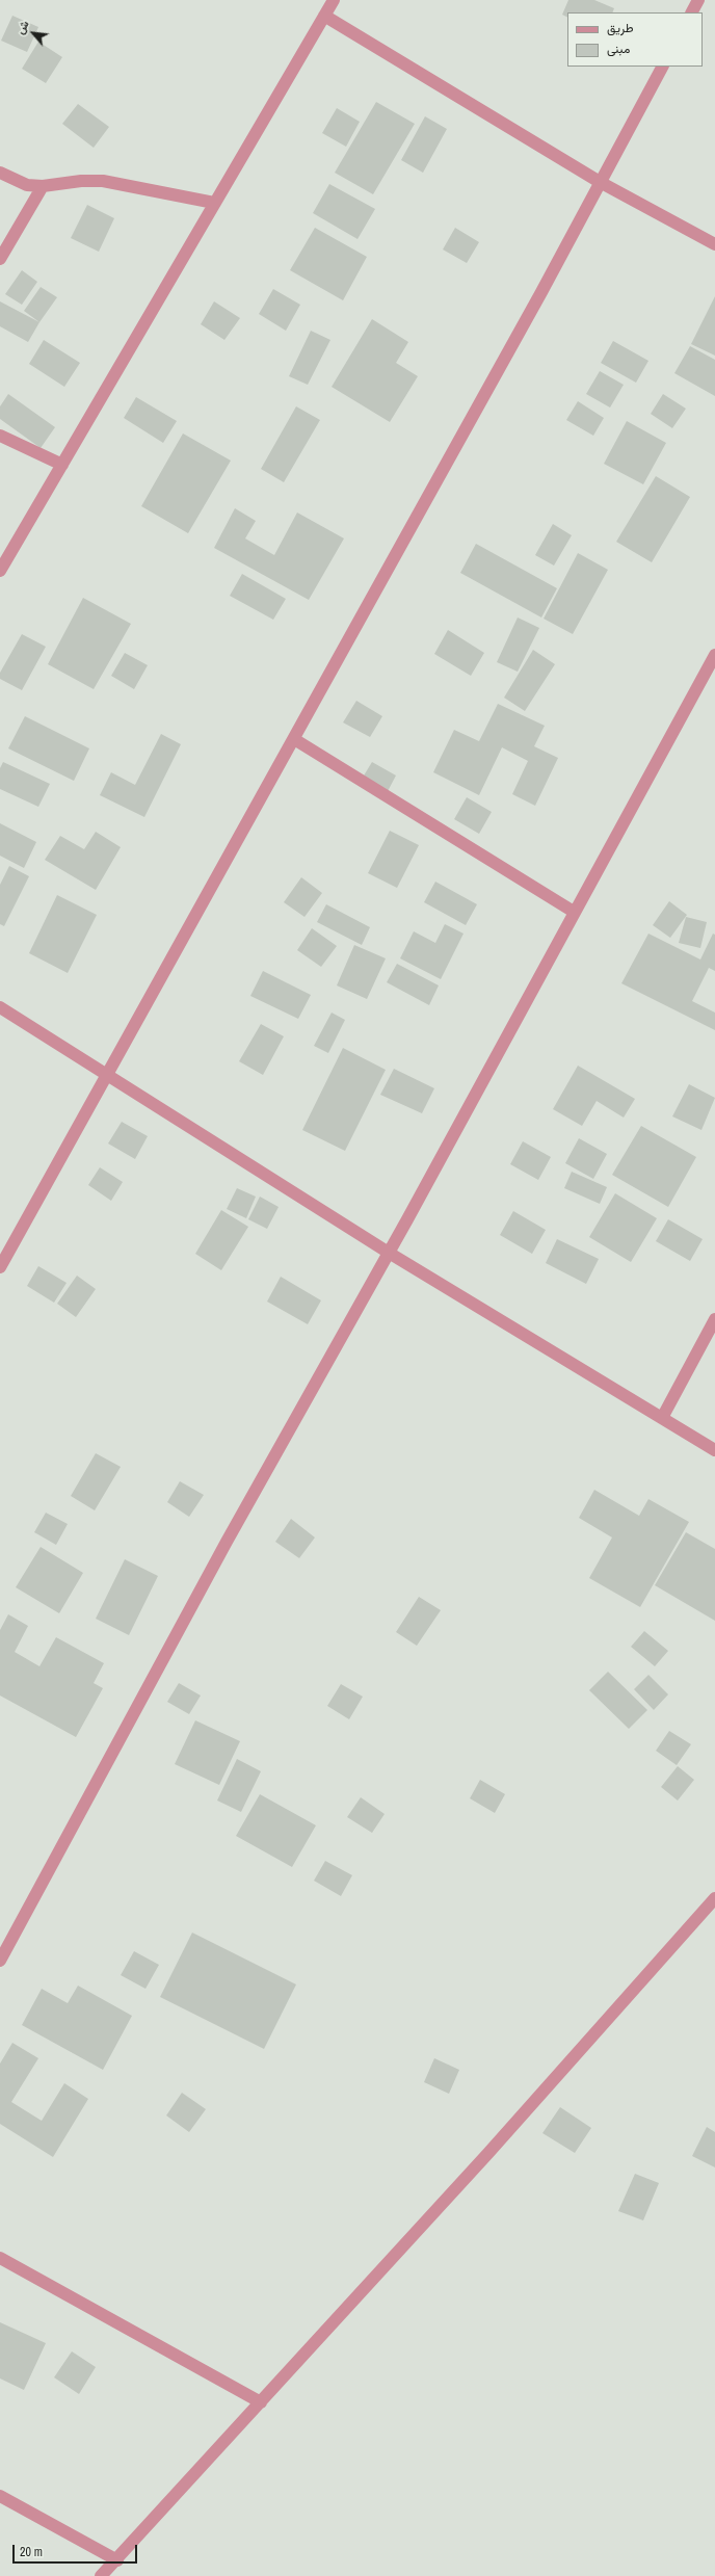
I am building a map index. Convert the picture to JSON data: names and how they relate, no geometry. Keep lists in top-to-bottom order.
{
  "legend": ["طريق", "مبنى"],
  "scale_bar": "20 m",
  "north": "top left"
}
